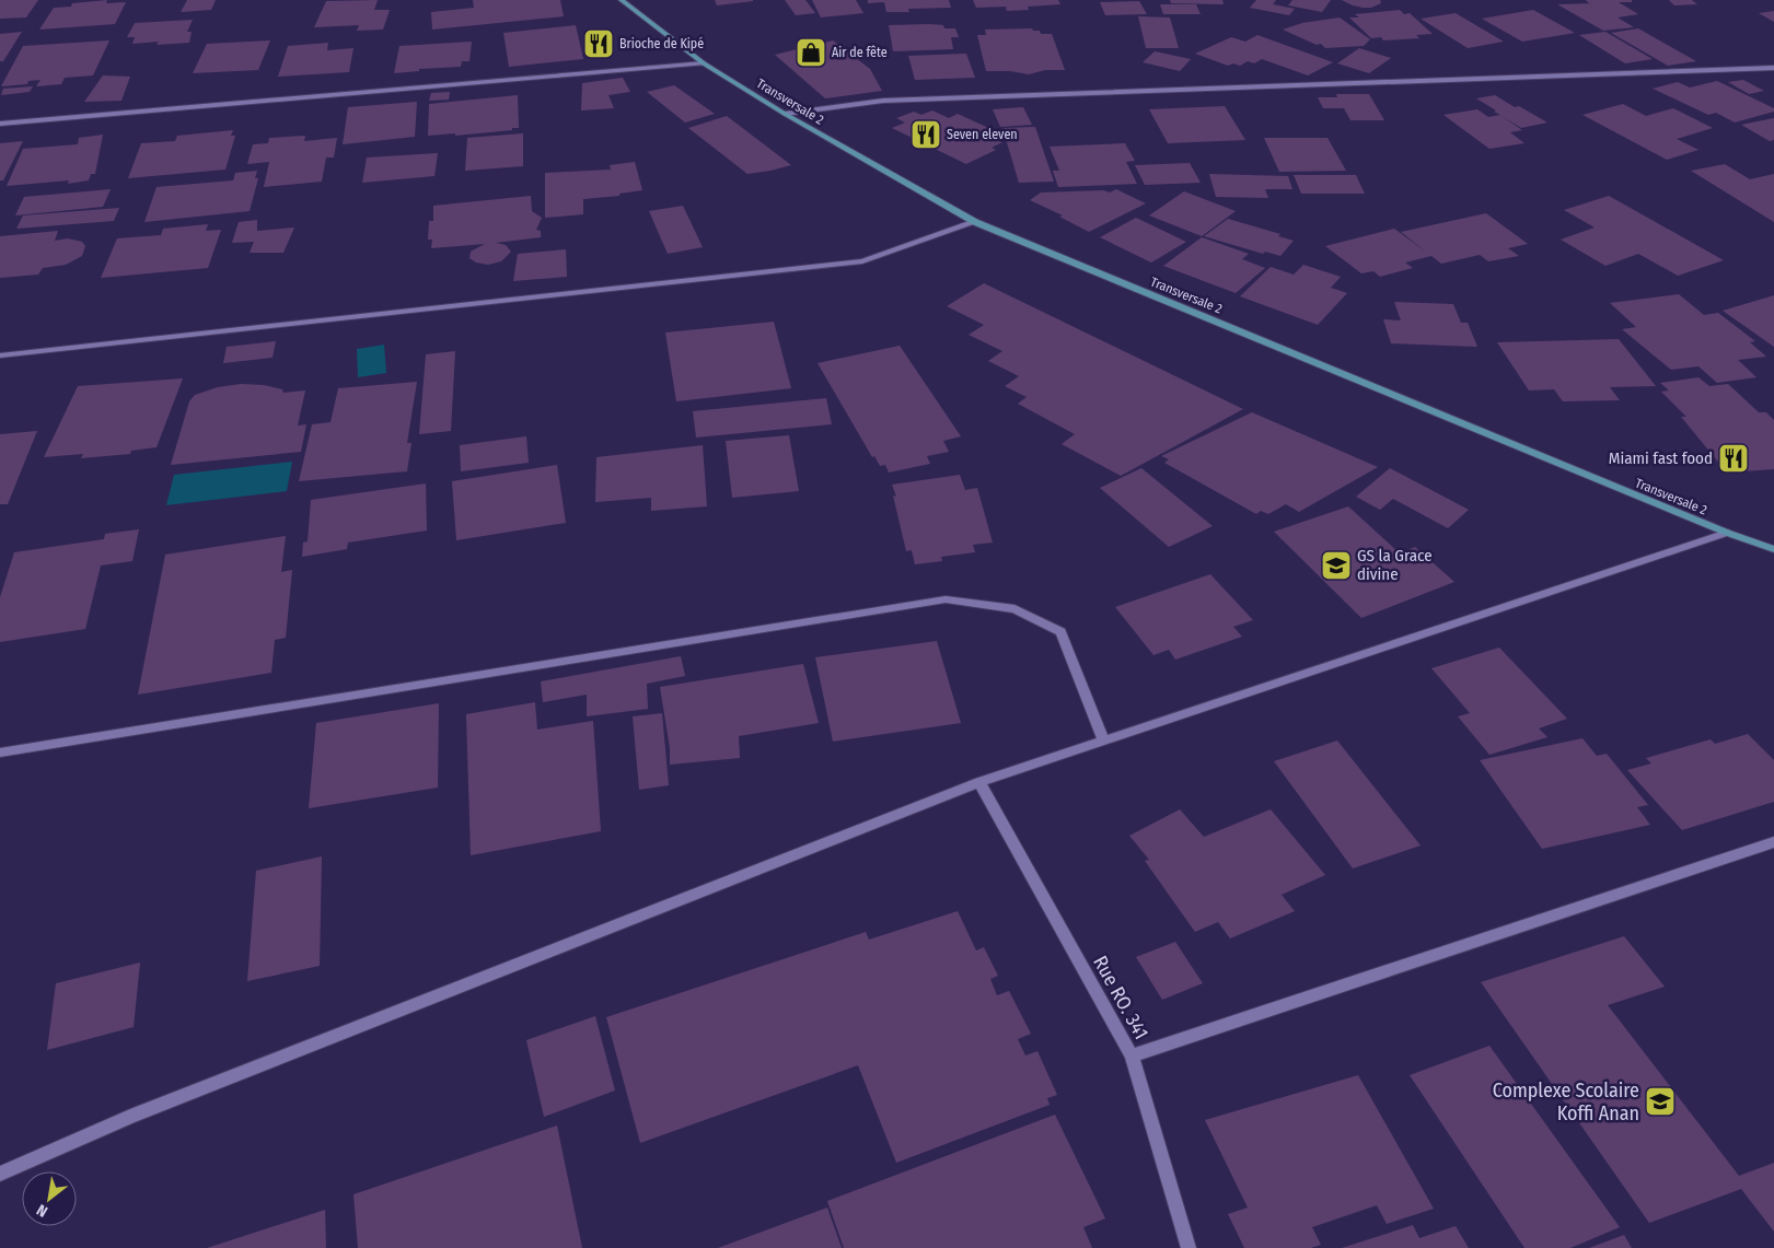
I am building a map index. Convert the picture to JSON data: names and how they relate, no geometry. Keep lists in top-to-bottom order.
{
  "streets": {
    "main road": ["Transversale 2"],
    "street": ["Rue RO. 341"]
  },
  "places": {
    "restaurant": ["Brioche de Kipé", "Seven eleven", "Miami fast food"],
    "shop": ["Air de fête"],
    "school or university": ["GS la Grace divine", "Complexe Scolaire Koffi Anan"]
  },
  "north": "bottom left"
}
